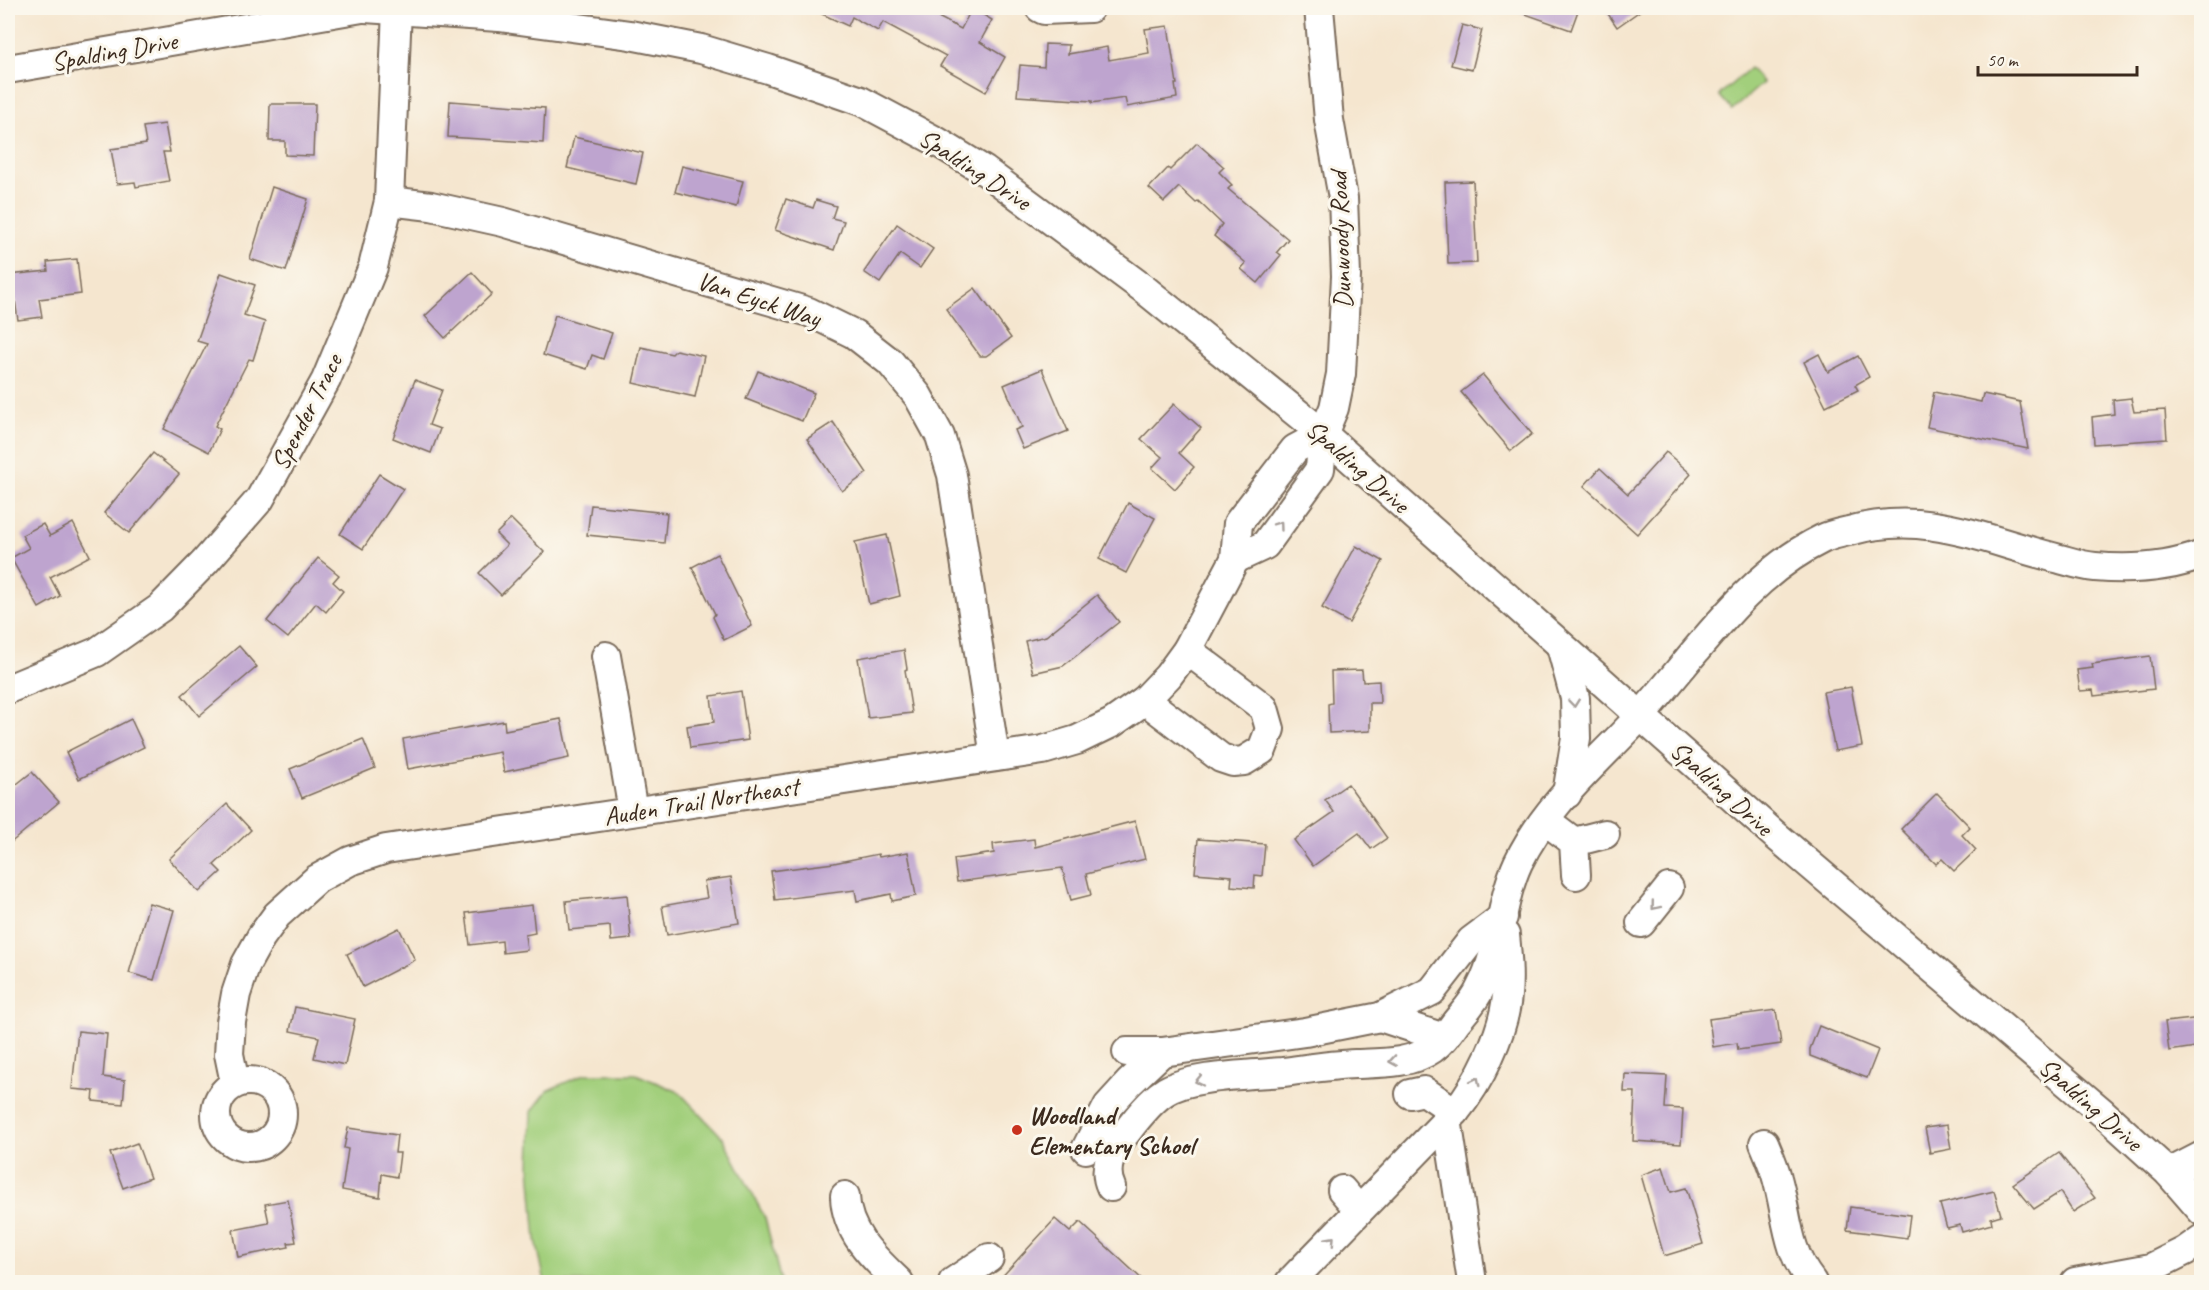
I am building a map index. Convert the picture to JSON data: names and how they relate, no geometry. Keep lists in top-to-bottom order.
{
  "streets": {
    "street": [
      "Spalding Drive",
      "Dunwoody Road",
      "Van Eyck Way",
      "Spender Trace",
      "Auden Trail Northeast"
    ]
  },
  "crossings": [
    ["Spalding Drive", "Dunwoody Road"],
    ["Spalding Drive", "Spender Trace"],
    ["Spalding Drive", "Auden Trail Northeast"],
    ["Dunwoody Road", "Auden Trail Northeast"],
    ["Van Eyck Way", "Spender Trace"],
    ["Van Eyck Way", "Auden Trail Northeast"]
  ],
  "places": ["Woodland Elementary School"],
  "scale_bar": "50 m"
}
